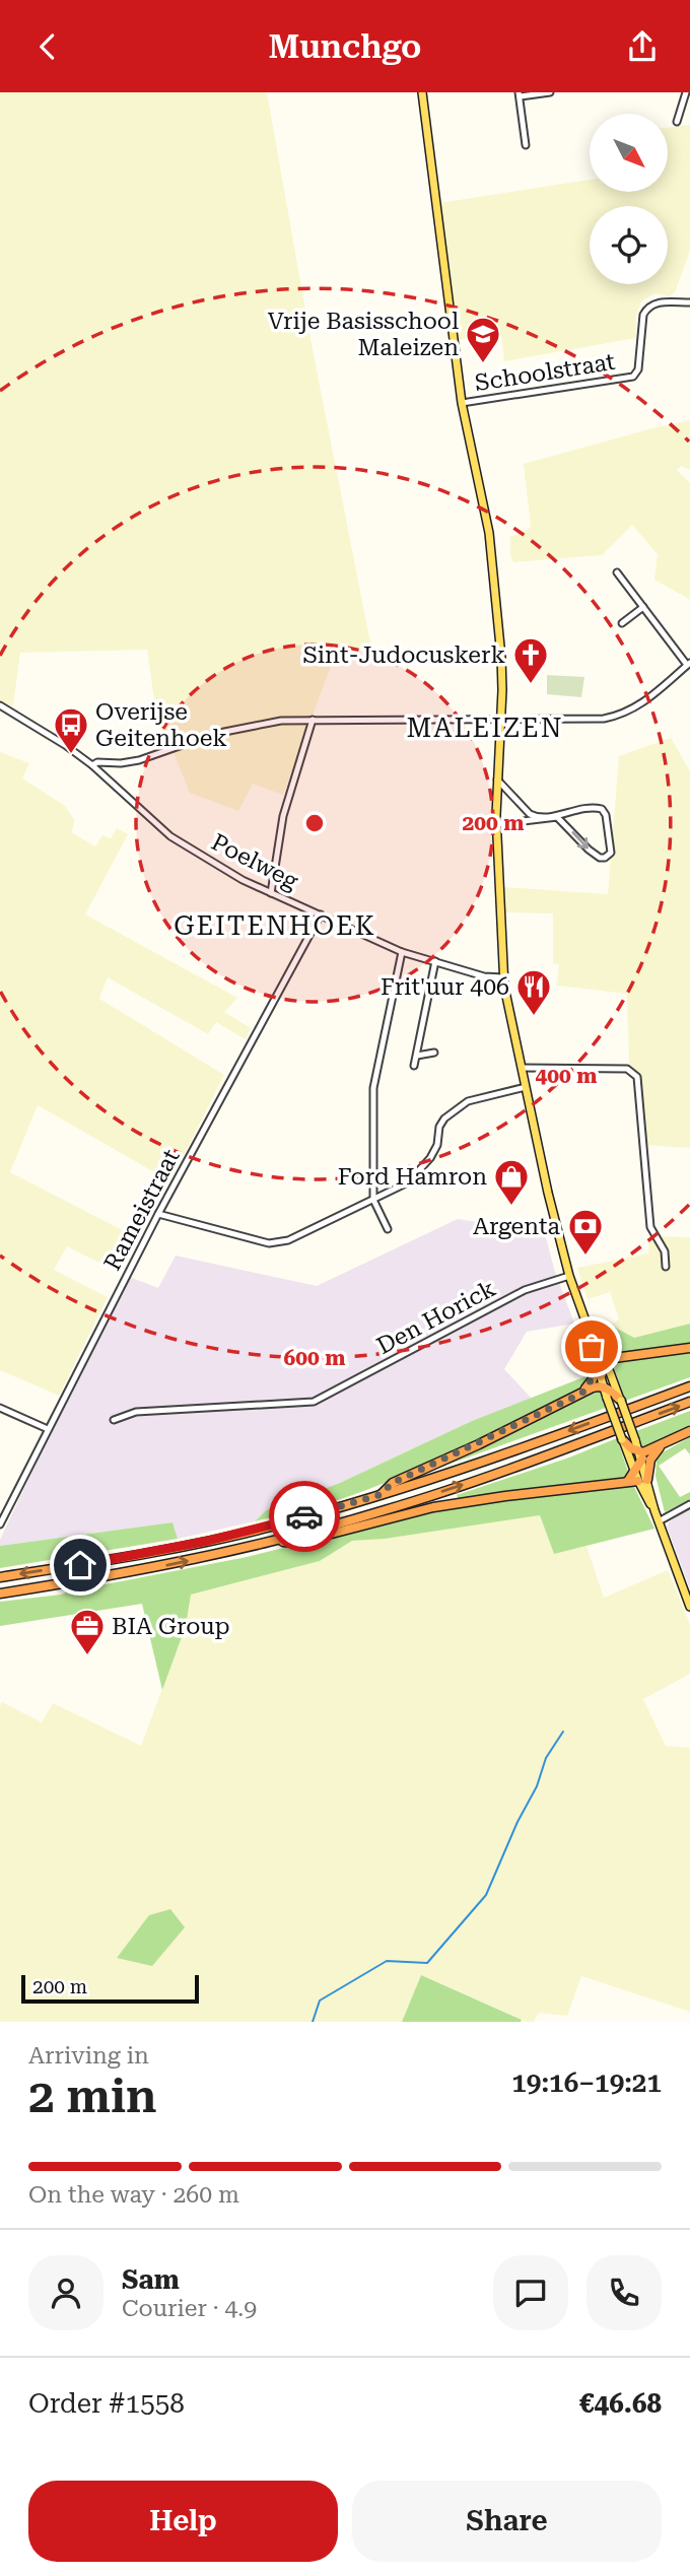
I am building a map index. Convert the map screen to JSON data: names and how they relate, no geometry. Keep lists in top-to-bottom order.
{
  "streets": {
    "street": [
      "Schoolstraat",
      "Poelweg",
      "Rameistraat",
      "Den Horick"
    ]
  },
  "crossings": [
    ["Poelweg", "Rameistraat"]
  ],
  "districts": ["MALEIZEN", "GEITENHOEK"],
  "places": {
    "school or university": ["Vrije Basisschool Maleizen"],
    "church": ["Sint-Judocuskerk"],
    "bus stop": ["Overijse Geitenhoek"],
    "restaurant": ["Frit'uur 406"],
    "shop": ["Ford Hamron"],
    "bank": ["Argenta"],
    "office": ["BIA Group"]
  },
  "scale_bar": "200 m",
  "north": "bottom right",
  "page": {
    "header": "Munchgo",
    "scale": "200 m",
    "heading": ["2 min", "Arriving in", "19:16–19:21"],
    "panel": [
      "Sam",
      "Courier · 4.9",
      "Order #1558",
      "€46.68"
    ],
    "bar": "On the way · 260 m",
    "buttons": ["Help", "Share"]
  },
  "rings": ["200 m", "400 m", "600 m"]
}
